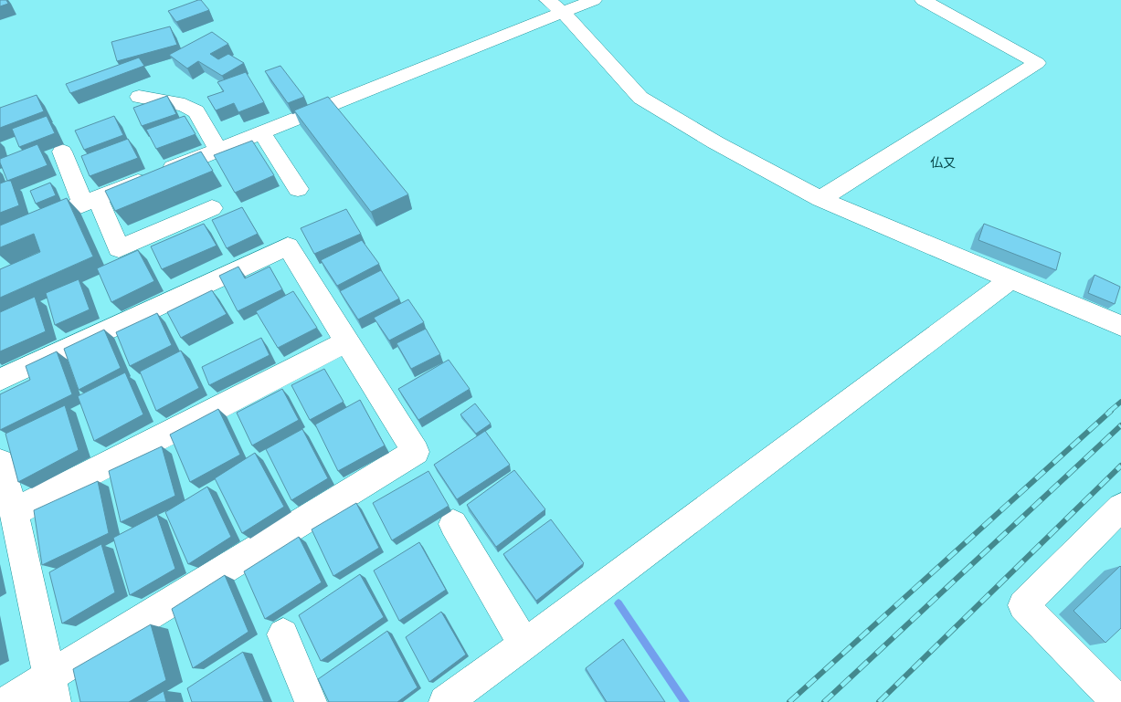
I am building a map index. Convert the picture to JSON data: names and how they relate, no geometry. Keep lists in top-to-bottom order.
{
  "districts": ["仏又"]
}
